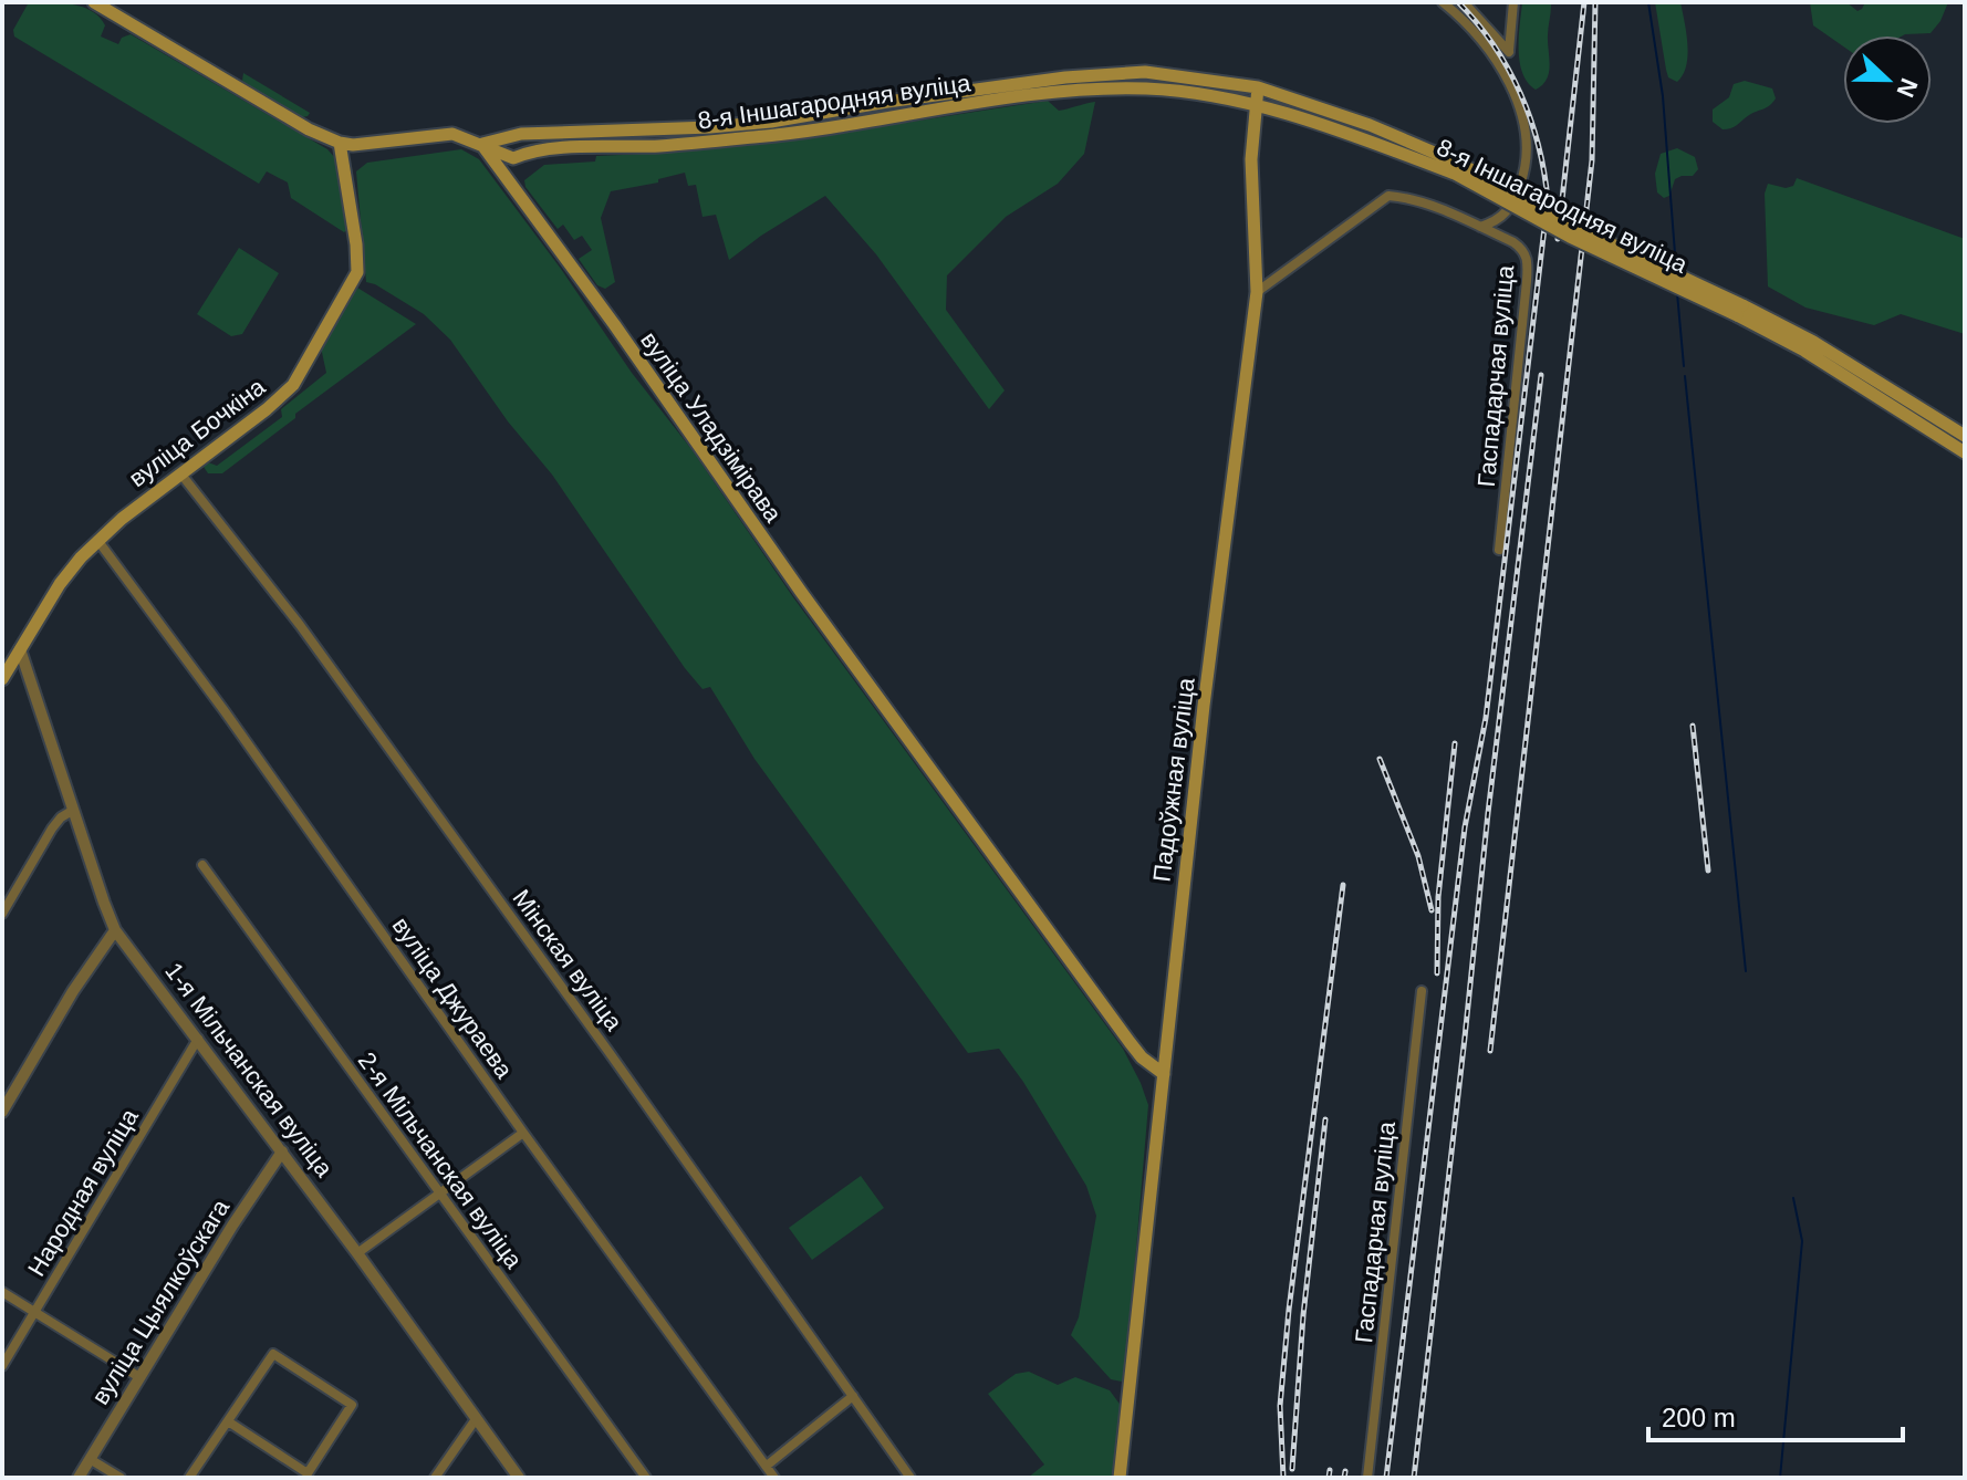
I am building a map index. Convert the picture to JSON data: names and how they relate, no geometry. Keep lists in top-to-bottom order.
{
  "streets": {
    "main road": [
      "8-я Іншагародняя вуліца",
      "вуліца Уладзімірава",
      "вуліца Бочкіна",
      "Падоўжная вуліца"
    ],
    "street": [
      "Гаспадарчая вуліца",
      "Мінская вуліца",
      "вуліца Джураева",
      "1-я Мільчанская вуліца",
      "2-я Мільчанская вуліца",
      "Народная вуліца",
      "вуліца Цыялкоўскага"
    ]
  },
  "crossings": [
    ["8-я Іншагародняя вуліца", "вуліца Уладзімірава"],
    ["8-я Іншагародняя вуліца", "Падоўжная вуліца"],
    ["Гаспадарчая вуліца", "Падоўжная вуліца"],
    ["вуліца Уладзімірава", "Падоўжная вуліца"],
    ["вуліца Бочкіна", "Мінская вуліца"],
    ["вуліца Бочкіна", "вуліца Джураева"],
    ["вуліца Бочкіна", "1-я Мільчанская вуліца"],
    ["1-я Мільчанская вуліца", "Народная вуліца"],
    ["1-я Мільчанская вуліца", "вуліца Цыялкоўскага"]
  ],
  "scale_bar": "200 m",
  "north": "right"
}
